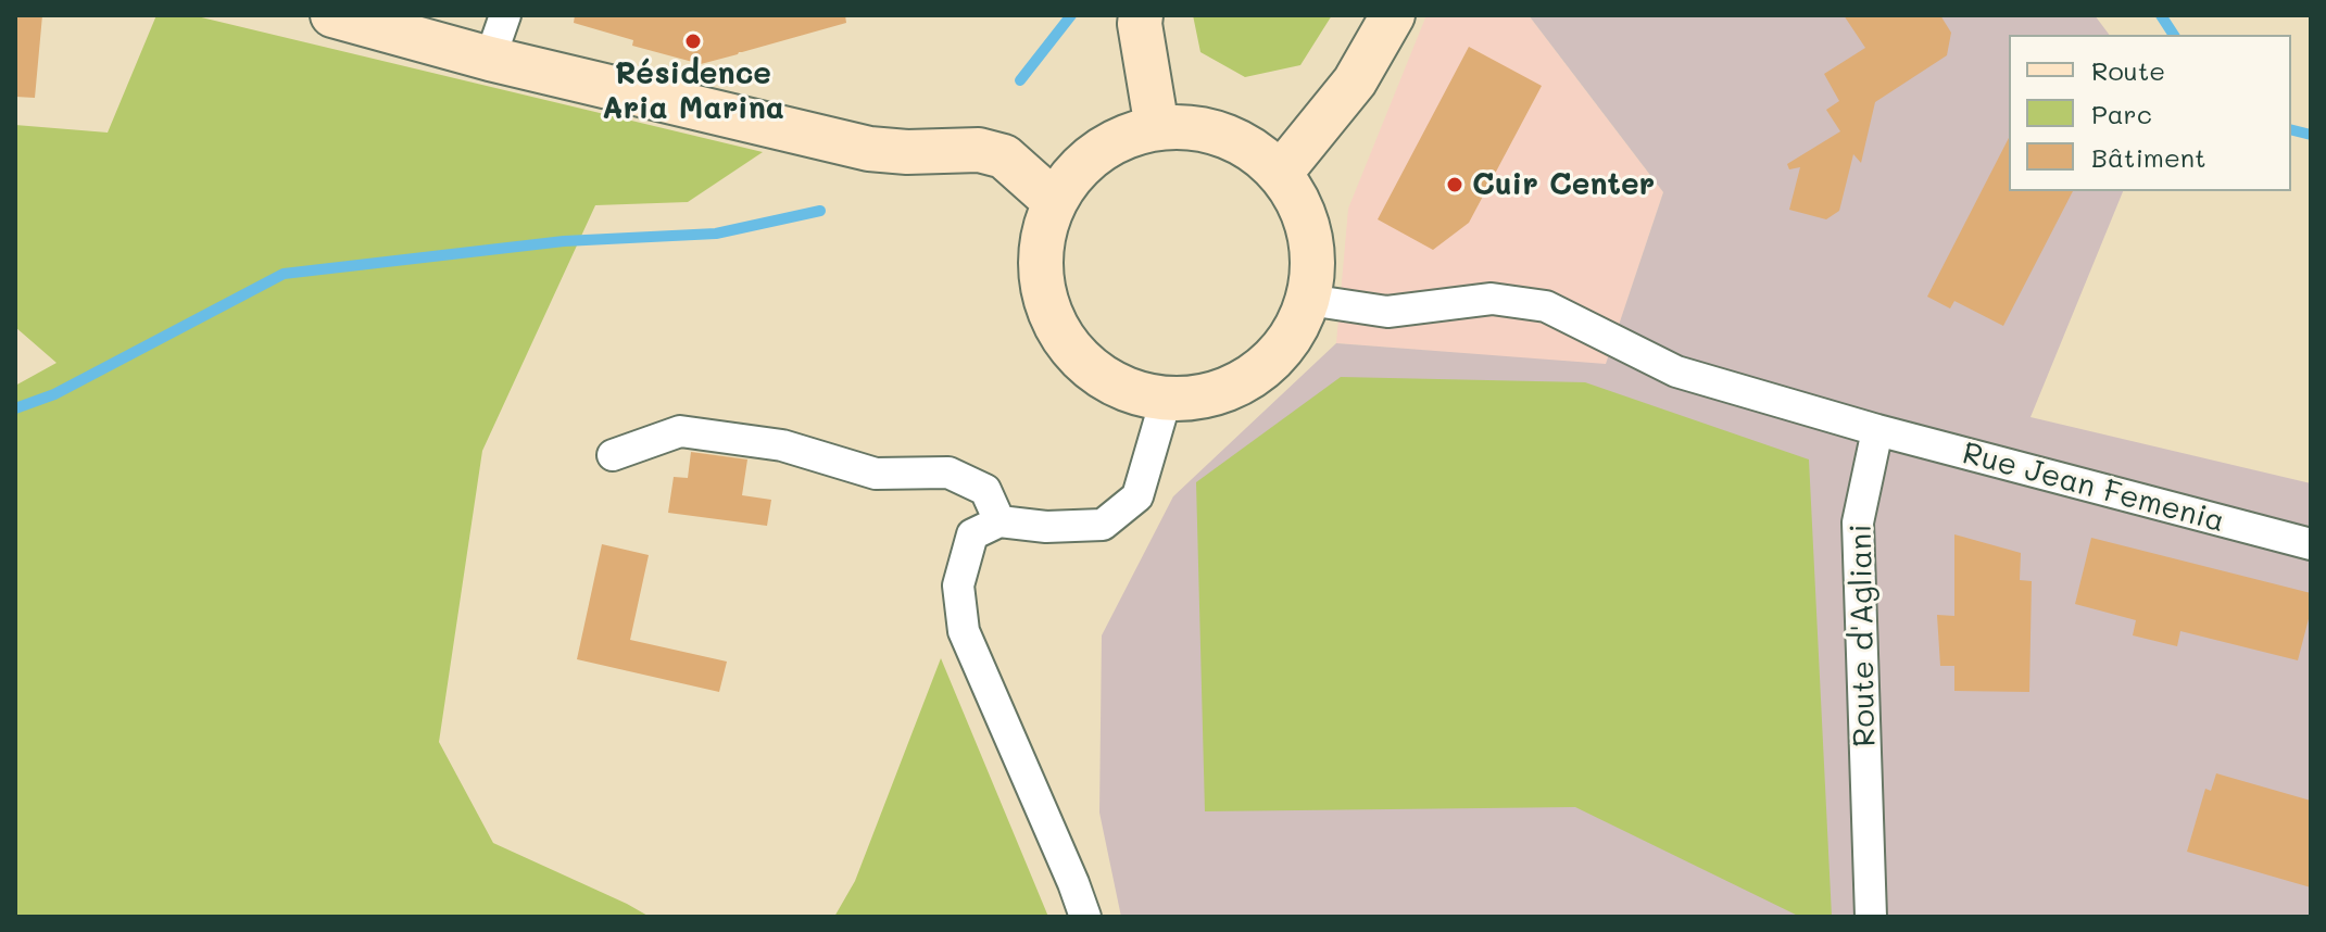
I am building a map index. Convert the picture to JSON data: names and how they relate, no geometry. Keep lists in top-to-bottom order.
{
  "streets": {
    "street": ["Rue Jean Femenia", "Route d'Agliani"]
  },
  "crossings": [
    ["Rue Jean Femenia", "Route d'Agliani"]
  ],
  "places": ["Résidence Aria Marina", "Cuir Center"],
  "legend": ["Route", "Parc", "Bâtiment"]
}
